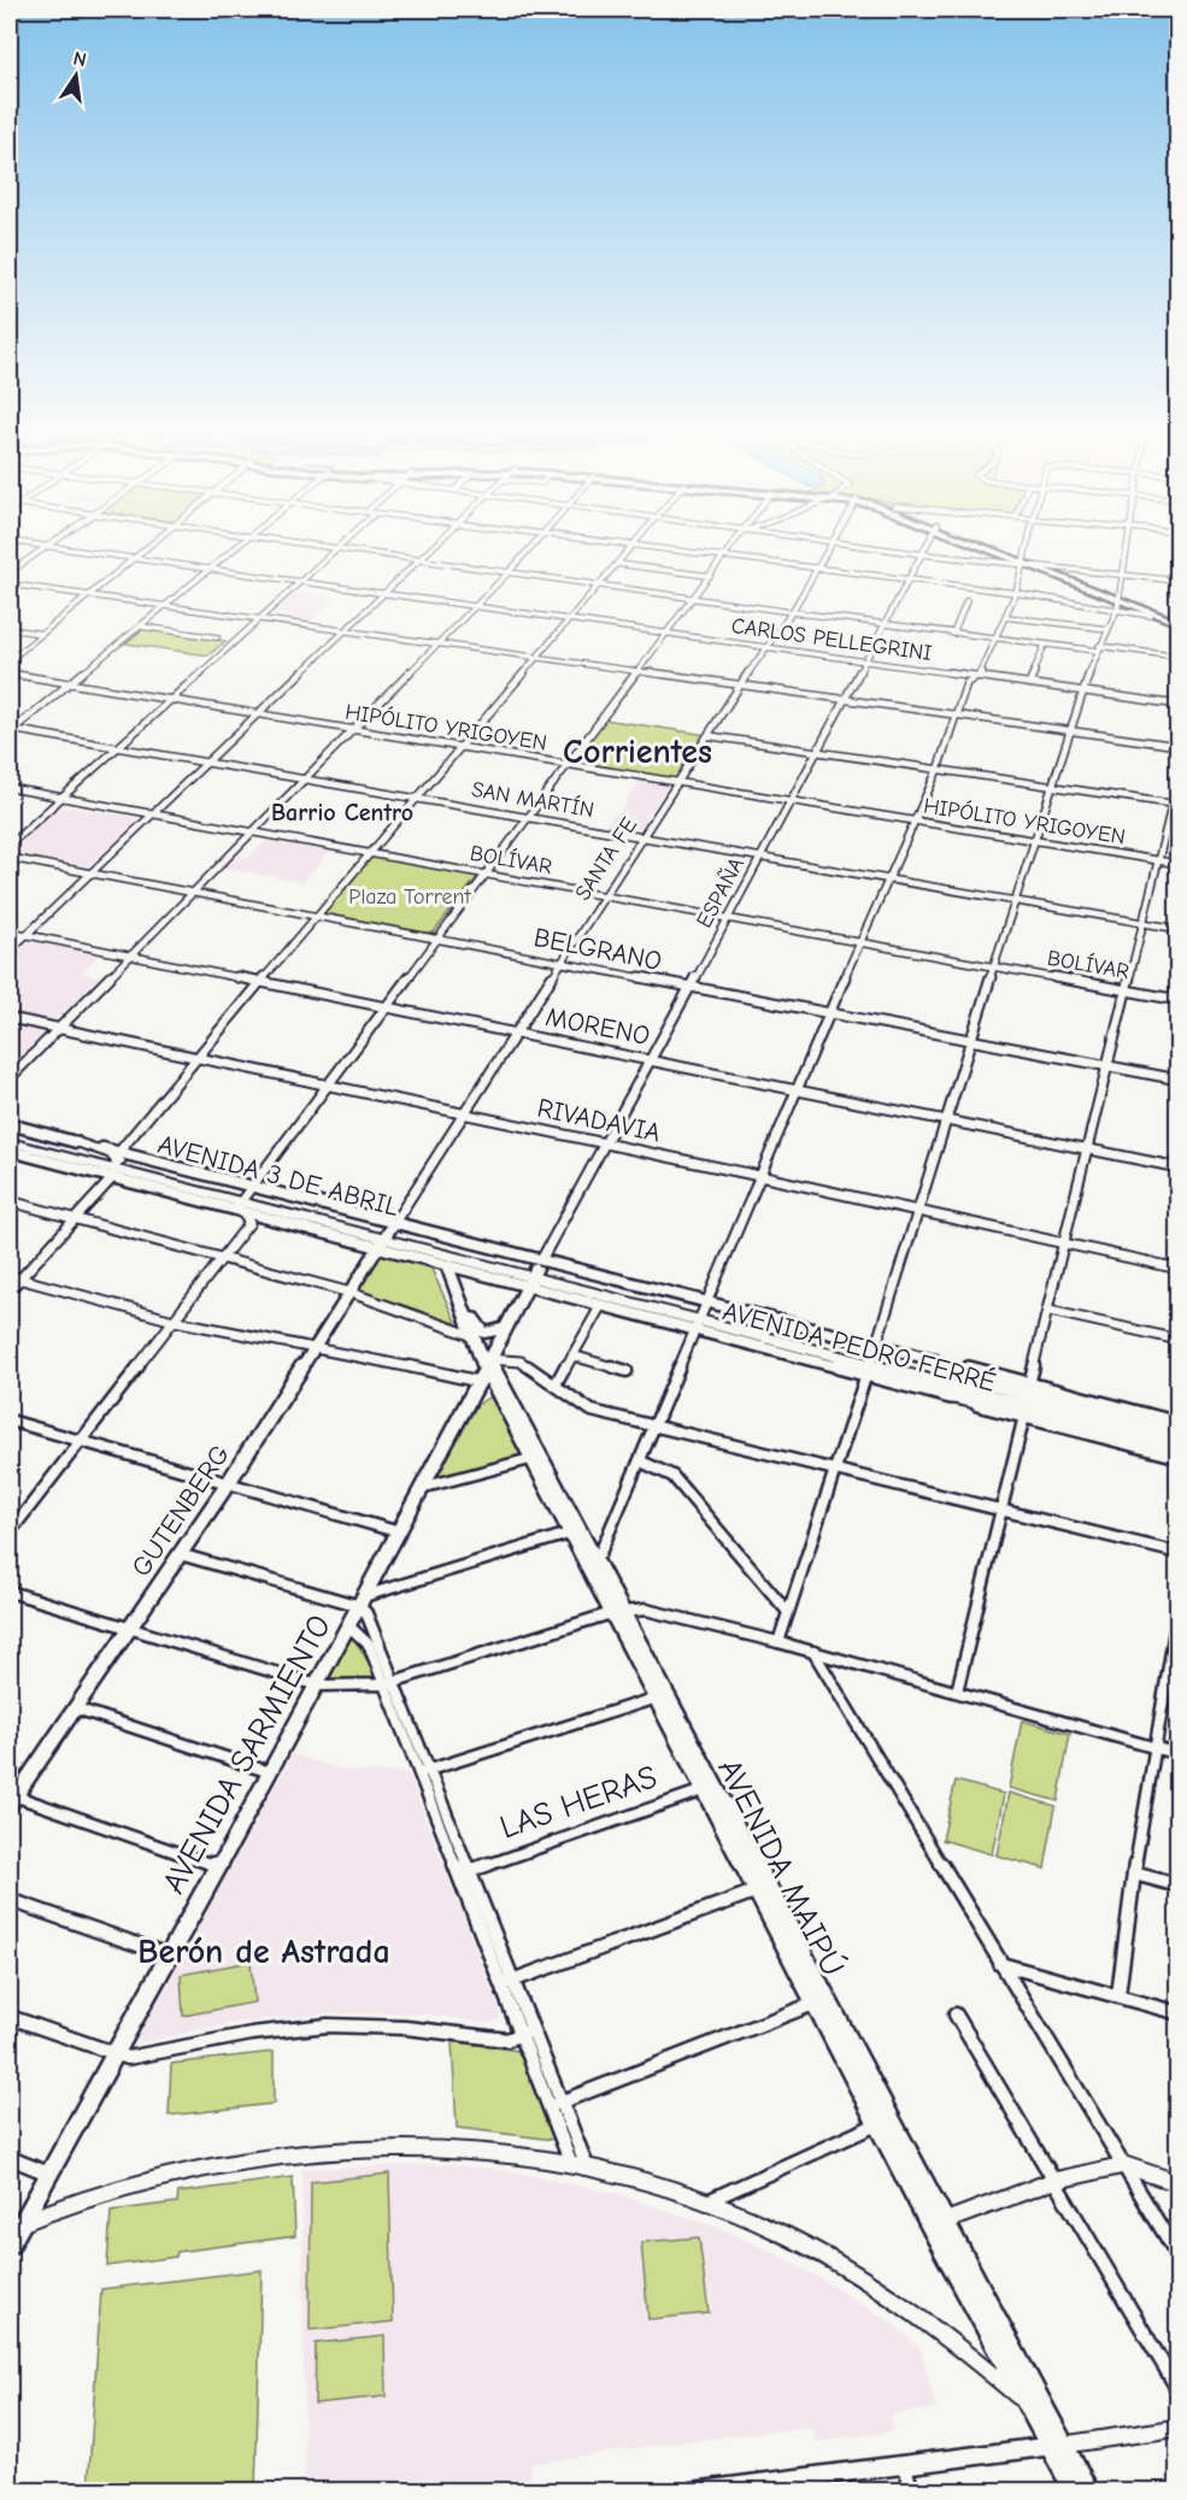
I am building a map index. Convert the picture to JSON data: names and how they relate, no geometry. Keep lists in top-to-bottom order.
{
  "streets": {
    "highway": ["AVENIDA 3 DE ABRIL", "AVENIDA PEDRO FERRÉ"],
    "main road": ["GUTENBERG", "AVENIDA SARMIENTO", "AVENIDA MAIPÚ"],
    "street": [
      "CARLOS PELLEGRINI",
      "HIPÓLITO YRIGOYEN",
      "SAN MARTÍN",
      "SANTA FE",
      "BOLÍVAR",
      "ESPAÑA",
      "BELGRANO",
      "MORENO",
      "RIVADAVIA",
      "LAS HERAS"
    ]
  },
  "crossings": [
    ["CARLOS PELLEGRINI", "SANTA FE"],
    ["CARLOS PELLEGRINI", "ESPAÑA"],
    ["HIPÓLITO YRIGOYEN", "SANTA FE"],
    ["HIPÓLITO YRIGOYEN", "ESPAÑA"],
    ["SAN MARTÍN", "SANTA FE"],
    ["SAN MARTÍN", "ESPAÑA"],
    ["SANTA FE", "BOLÍVAR"],
    ["SANTA FE", "BELGRANO"],
    ["SANTA FE", "MORENO"],
    ["SANTA FE", "RIVADAVIA"],
    ["SANTA FE", "AVENIDA 3 DE ABRIL"],
    ["SANTA FE", "GUTENBERG"],
    ["BOLÍVAR", "ESPAÑA"],
    ["ESPAÑA", "BELGRANO"],
    ["ESPAÑA", "MORENO"],
    ["ESPAÑA", "RIVADAVIA"],
    ["ESPAÑA", "AVENIDA 3 DE ABRIL"],
    ["ESPAÑA", "AVENIDA PEDRO FERRÉ"],
    ["ESPAÑA", "AVENIDA SARMIENTO"],
    ["AVENIDA 3 DE ABRIL", "AVENIDA PEDRO FERRÉ"],
    ["AVENIDA 3 DE ABRIL", "GUTENBERG"],
    ["AVENIDA 3 DE ABRIL", "AVENIDA SARMIENTO"],
    ["AVENIDA 3 DE ABRIL", "AVENIDA MAIPÚ"],
    ["AVENIDA PEDRO FERRÉ", "AVENIDA SARMIENTO"],
    ["AVENIDA SARMIENTO", "AVENIDA MAIPÚ"],
    ["LAS HERAS", "AVENIDA MAIPÚ"]
  ],
  "districts": ["Corrientes", "Barrio Centro", "Berón de Astrada"],
  "parks": ["Plaza Torrent"],
  "north": "top"
}
